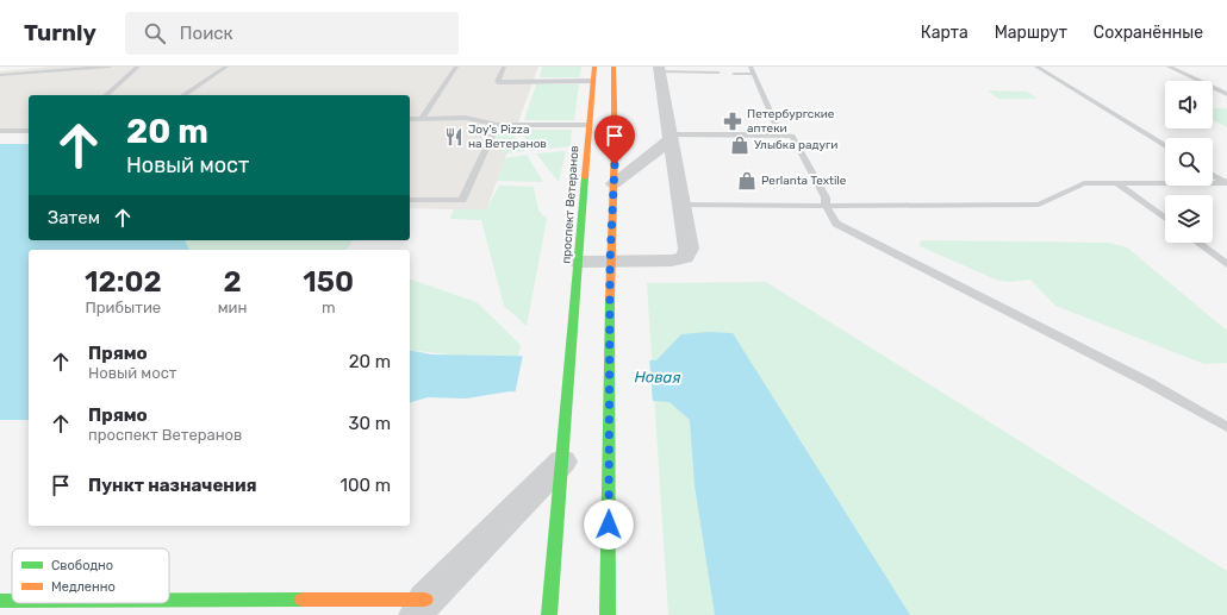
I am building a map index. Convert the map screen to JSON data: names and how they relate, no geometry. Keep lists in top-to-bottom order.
{
  "streets": {
    "main road": ["проспект Ветеранов"]
  },
  "water": ["Новая"],
  "places": {
    "pharmacy": ["Петербургские аптеки"],
    "restaurant": ["Joy's Pizza на Ветеранов"],
    "shop": ["Улыбка радуги", "Perlanta Textile"]
  },
  "legend": ["Свободно", "Медленно"],
  "page": {
    "header": "Turnly",
    "search": "Поиск",
    "nav": ["Карта", "Маршрут", "Сохранённые"],
    "turn": ["20 m", "Новый мост"],
    "then": "Затем",
    "eta": [
      "12:02",
      "Прибытие",
      "2",
      "мин",
      "150",
      "m"
    ],
    "list": [
      {
        "name": "Прямо",
        "note": "Новый мост",
        "value": "20 m"
      },
      {
        "name": "Прямо",
        "note": "проспект Ветеранов",
        "value": "30 m"
      },
      {
        "name": "Пункт назначения",
        "value": "100 m"
      }
    ]
  }
}
